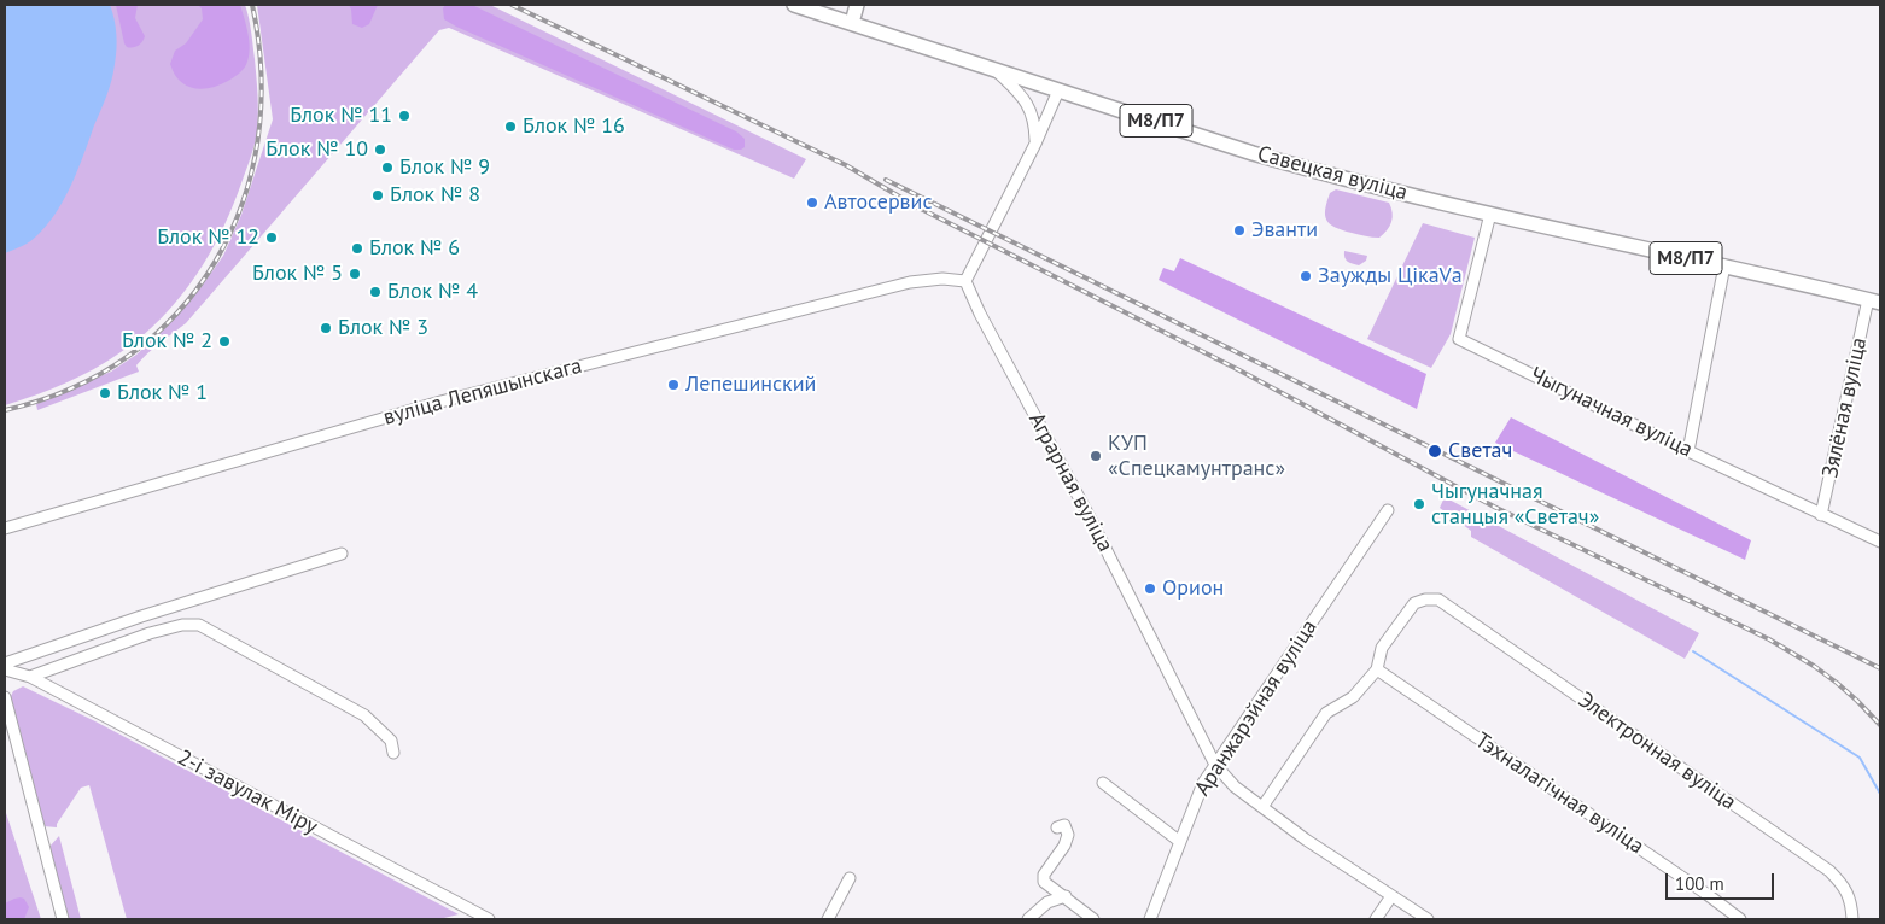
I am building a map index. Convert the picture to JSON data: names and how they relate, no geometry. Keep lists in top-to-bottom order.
{
  "streets": {
    "main road": ["М8/П7", "Савецкая вуліца"],
    "street": [
      "вуліца Лепяшынскага",
      "Зялёная вуліца",
      "Чыгуначная вуліца",
      "Аграрная вуліца",
      "Аранжарэйная вуліца",
      "Электронная вуліца",
      "2-і завулак Міру",
      "Тэхналагічная вуліца"
    ]
  },
  "crossings": [
    ["Савецкая вуліца", "Зялёная вуліца"],
    ["Савецкая вуліца", "Чыгуначная вуліца"],
    ["вуліца Лепяшынскага", "Аграрная вуліца"],
    ["Зялёная вуліца", "Чыгуначная вуліца"],
    ["Аграрная вуліца", "Аранжарэйная вуліца"],
    ["Электронная вуліца", "Тэхналагічная вуліца"]
  ],
  "places": [
    "Блок № 11",
    "Блок № 16",
    "Блок № 10",
    "Блок № 9",
    "Блок № 8",
    "Автосервис",
    "Эванти",
    "Блок № 12",
    "Блок № 6",
    "Блок № 5",
    "Заужды ЦікаVа",
    "Блок № 4",
    "Блок № 3",
    "Блок № 2",
    "Лепешинский",
    "Блок № 1",
    "Светач",
    "КУП «Спецкамунтранс»",
    "Чыгуначная станцыя «Светач»",
    "Орион"
  ],
  "scale_bar": "100 m"
}
